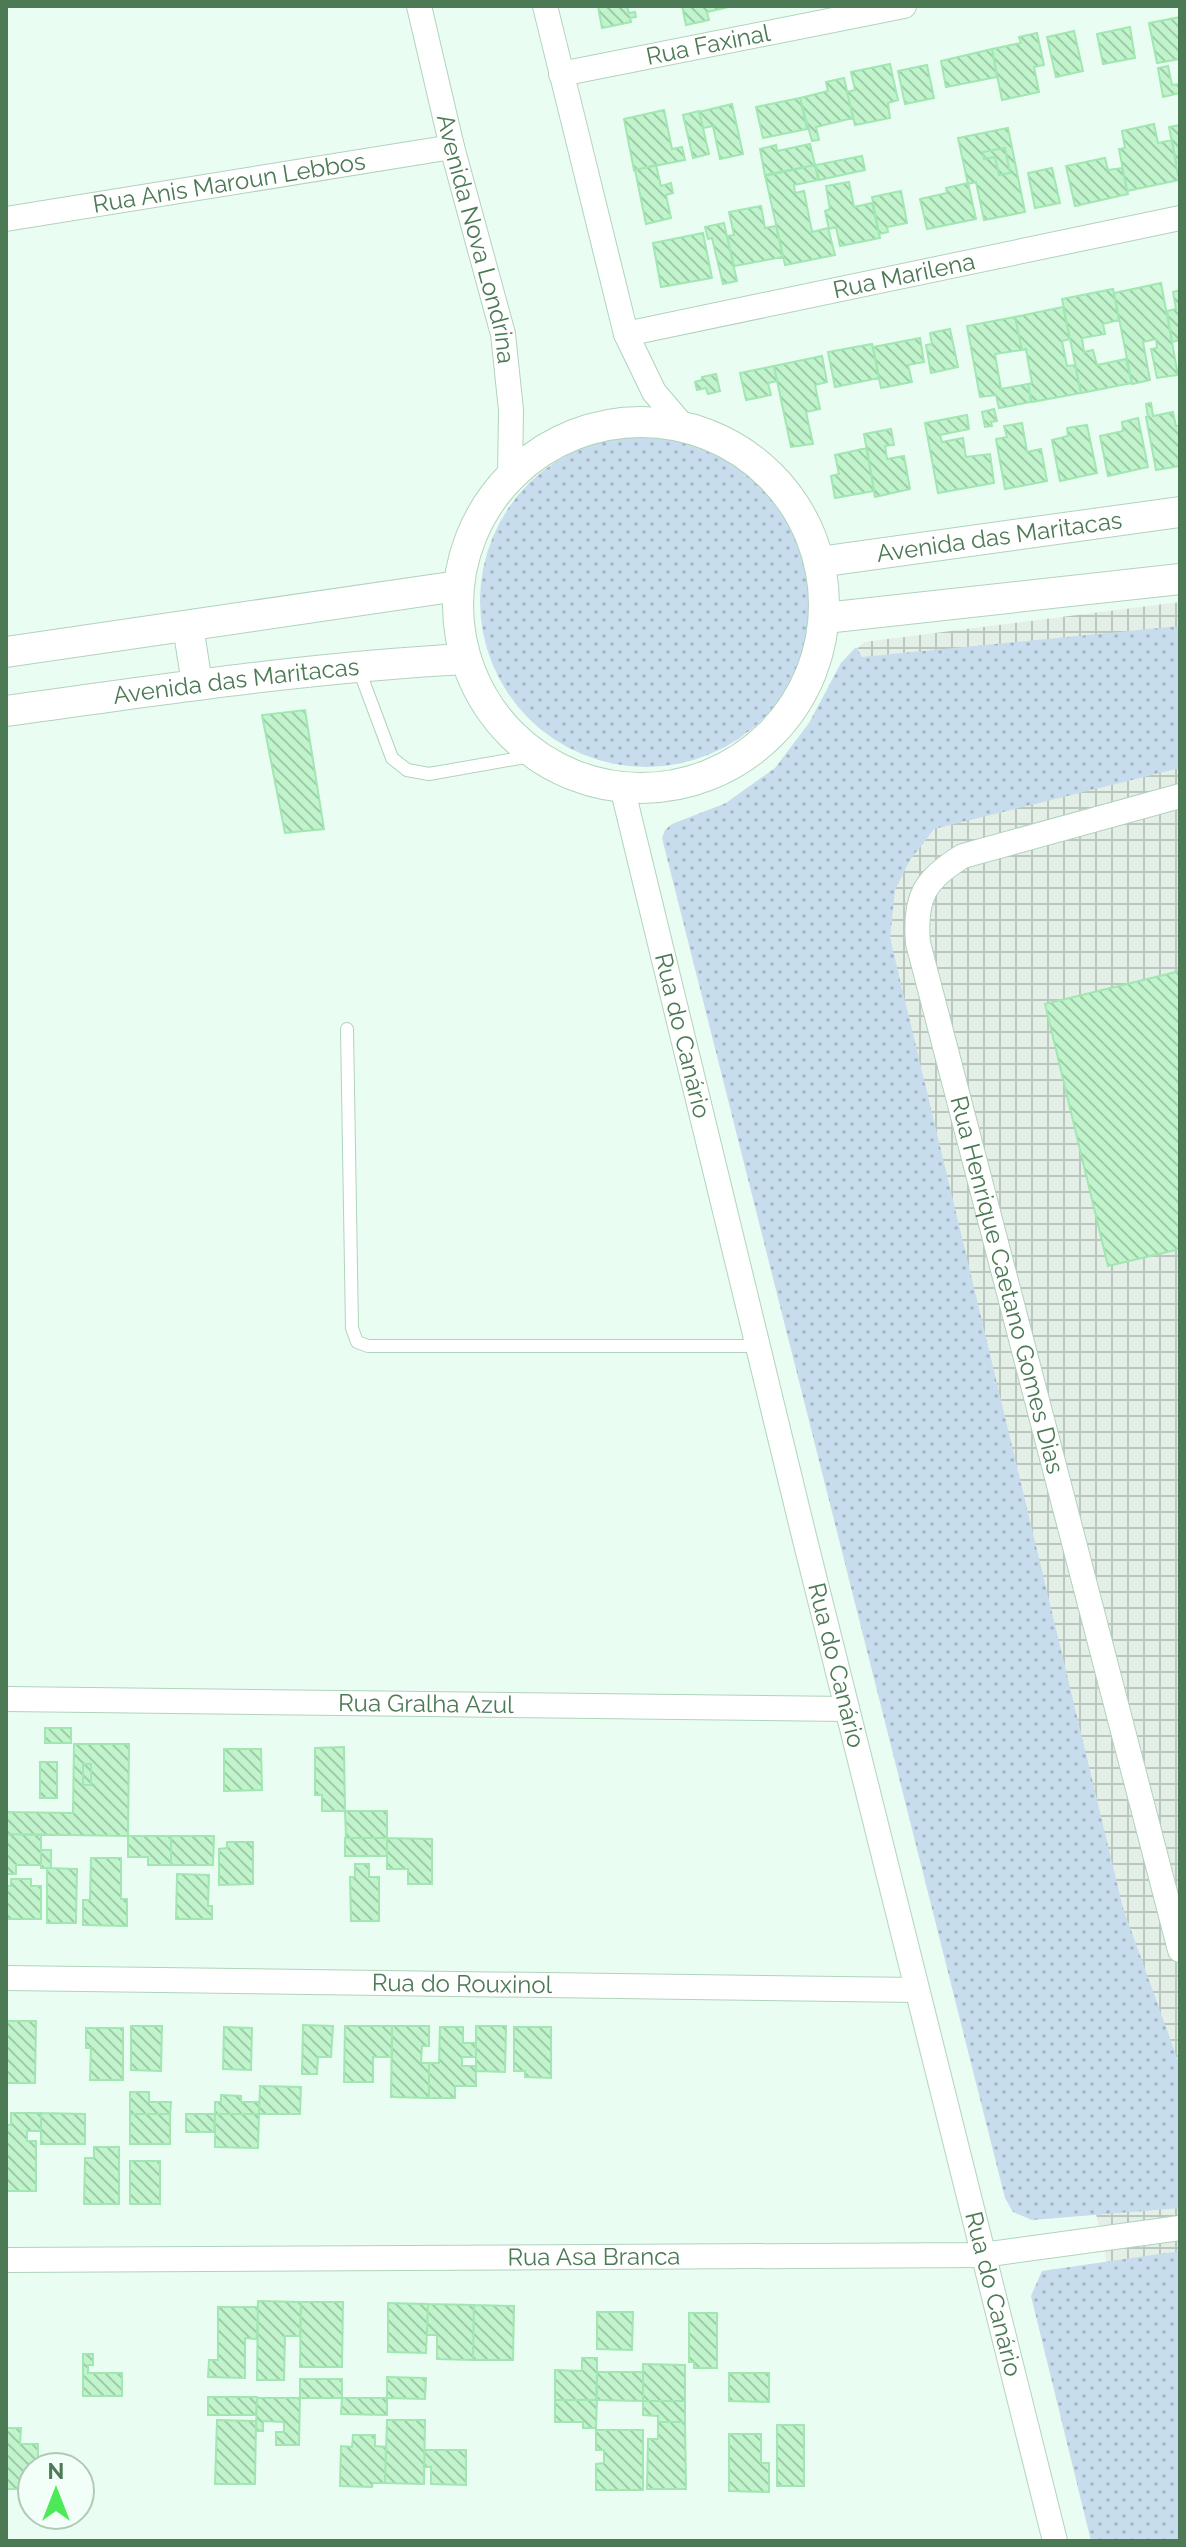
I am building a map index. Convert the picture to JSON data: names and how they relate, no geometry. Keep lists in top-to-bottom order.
{
  "streets": {
    "street": [
      "Rua Faxinal",
      "Rua Anis Maroun Lebbos",
      "Avenida Nova Londrina",
      "Rua Marilena",
      "Avenida das Maritacas",
      "Rua do Canário",
      "Rua Henrique Caetano Gomes Dias",
      "Rua Gralha Azul",
      "Rua do Rouxinol",
      "Rua Asa Branca"
    ]
  },
  "crossings": [
    ["Rua Anis Maroun Lebbos", "Avenida Nova Londrina"],
    ["Rua do Canário", "Rua Gralha Azul"],
    ["Rua do Canário", "Rua do Rouxinol"],
    ["Rua do Canário", "Rua Asa Branca"]
  ],
  "north": "top"
}
